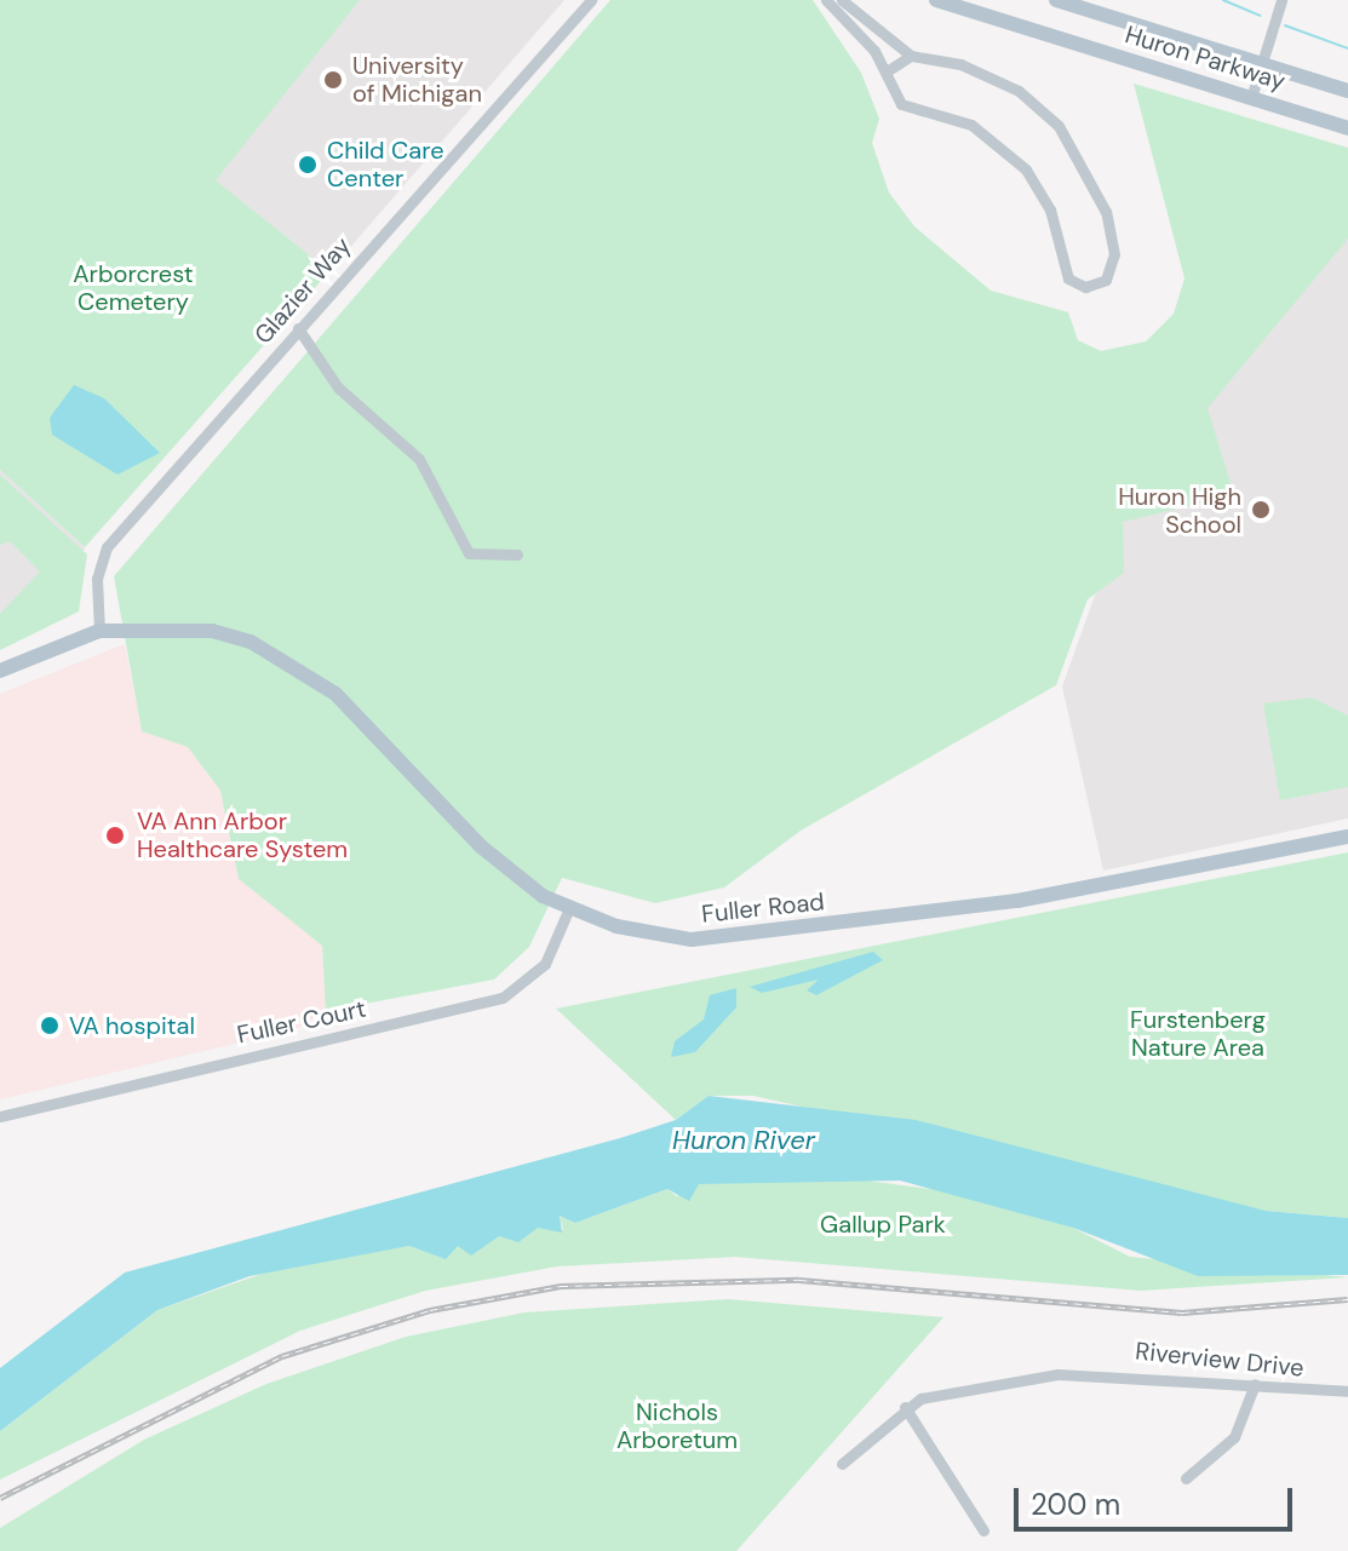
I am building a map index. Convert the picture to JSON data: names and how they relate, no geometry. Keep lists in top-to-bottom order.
{
  "streets": {
    "main road": ["Huron Parkway", "Fuller Road"],
    "street": ["Glazier Way", "Fuller Court", "Riverview Drive"]
  },
  "crossings": [
    ["Glazier Way", "Fuller Road"],
    ["Fuller Road", "Fuller Court"]
  ],
  "water": ["Huron River"],
  "parks": [
    "Arborcrest Cemetery",
    "Furstenberg Nature Area",
    "Gallup Park",
    "Nichols Arboretum"
  ],
  "places": [
    "University of Michigan",
    "Child Care Center",
    "Huron High School",
    "VA Ann Arbor Healthcare System",
    "VA hospital"
  ],
  "scale_bar": "200 m"
}
